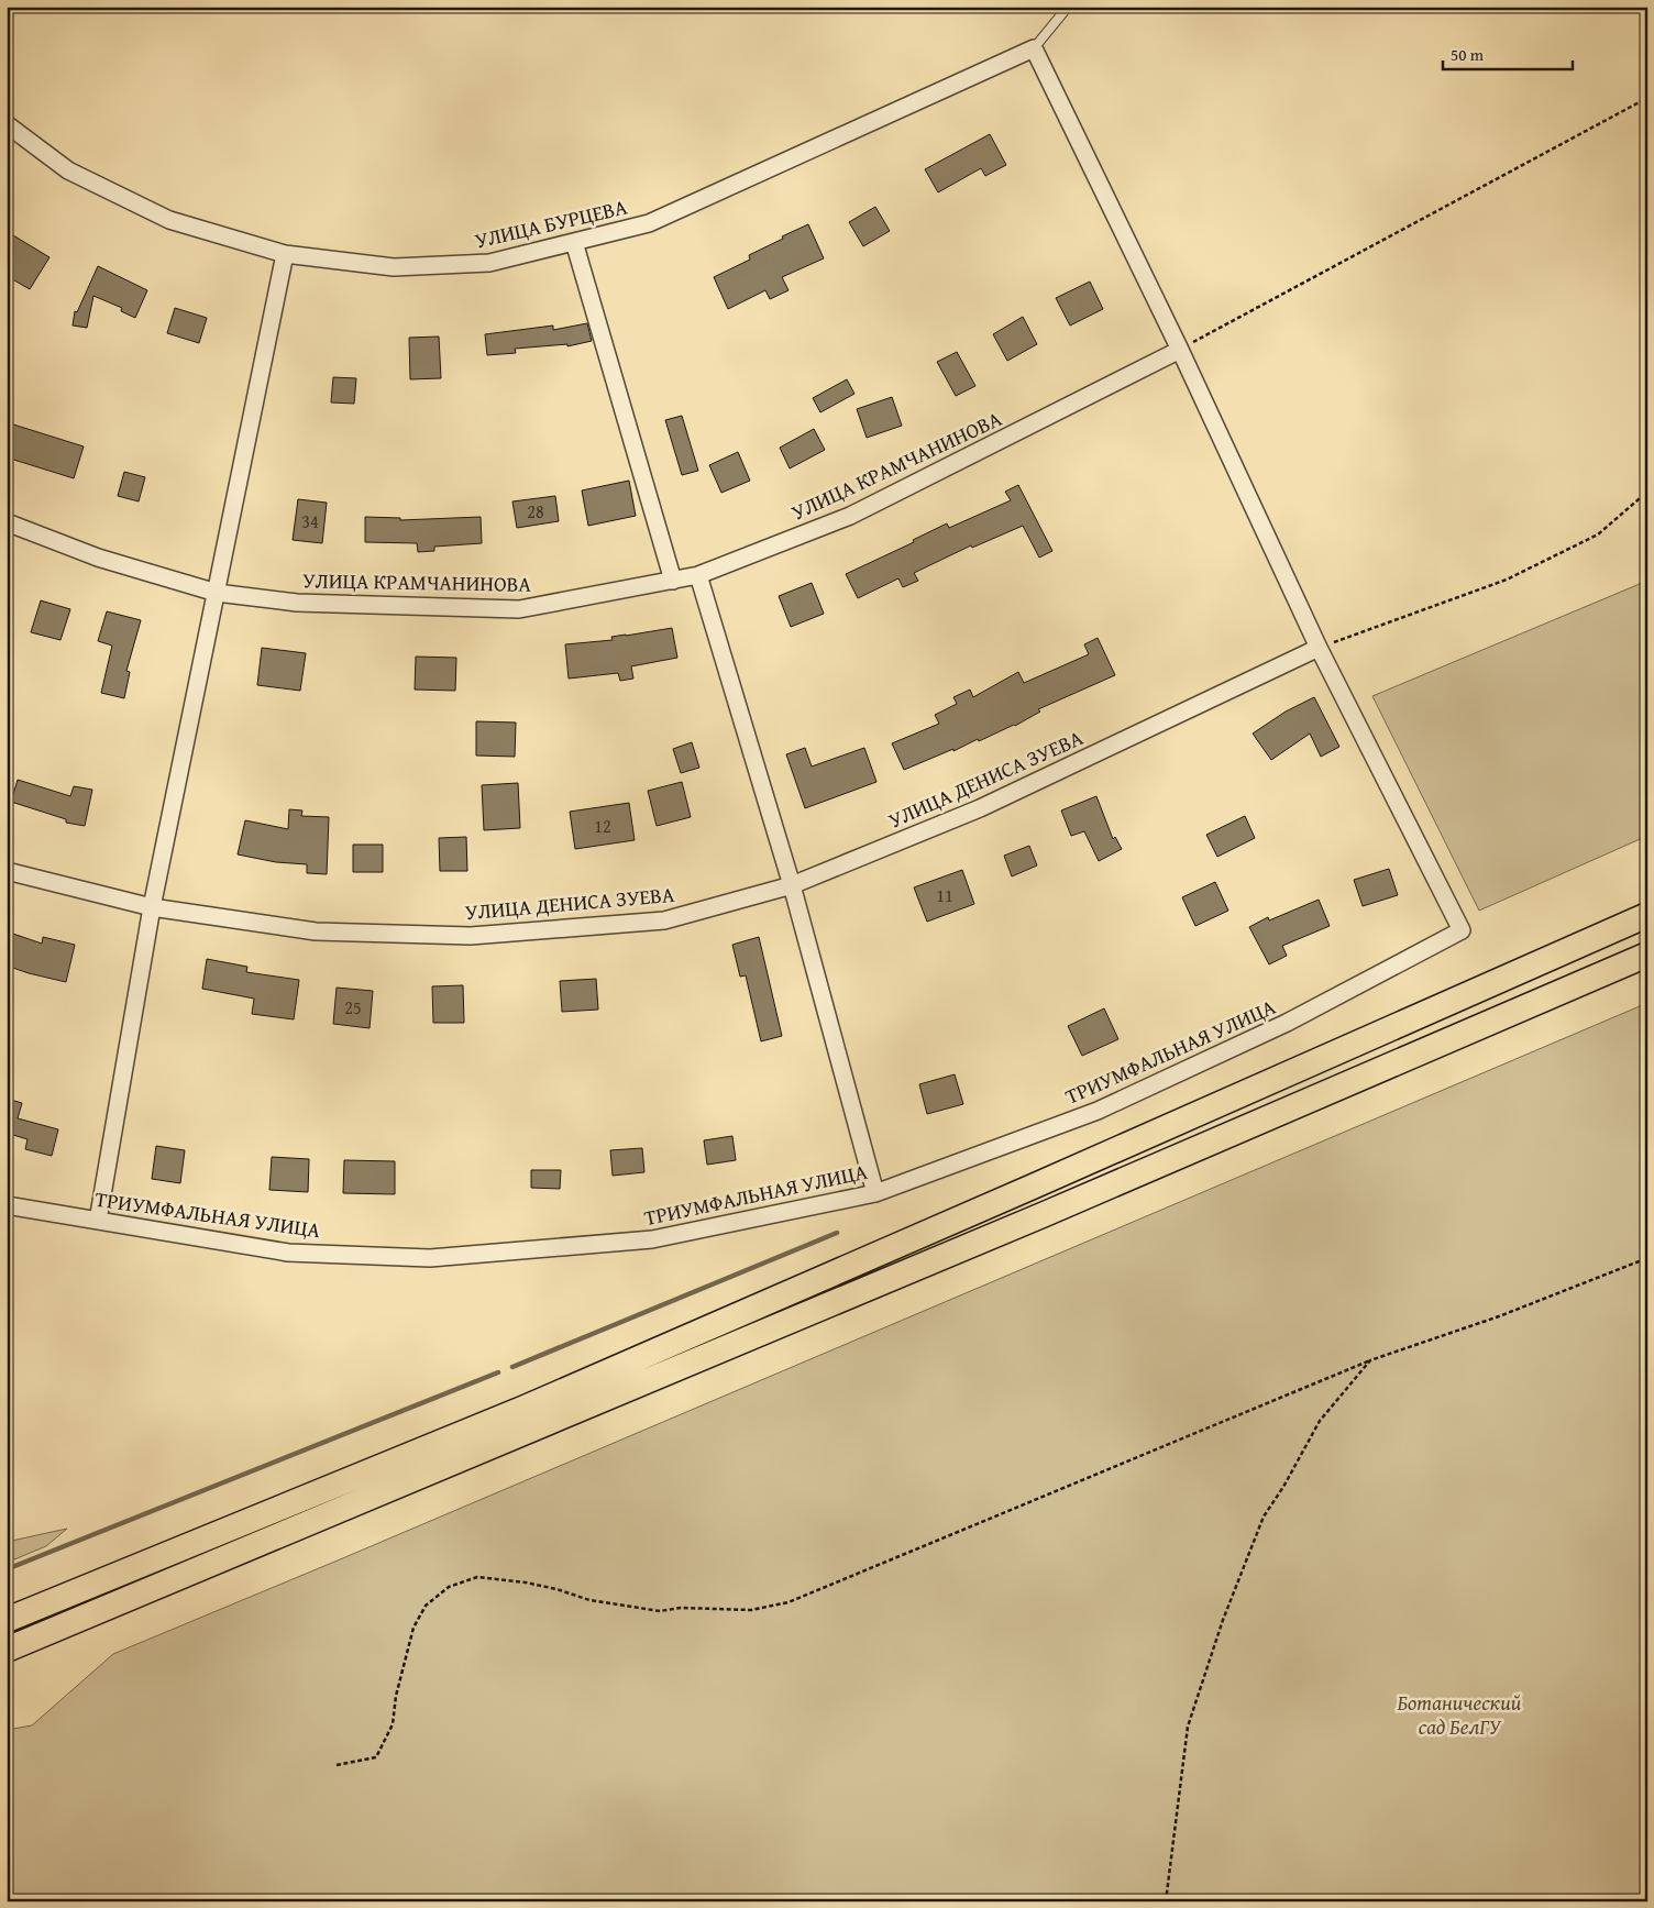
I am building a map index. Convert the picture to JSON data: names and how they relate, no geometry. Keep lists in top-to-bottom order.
{
  "streets": {
    "street": [
      "УЛИЦА БУРЦЕВА",
      "УЛИЦА КРАМЧАНИНОВА",
      "УЛИЦА ДЕНИСА ЗУЕВА",
      "ТРИУМФАЛЬНАЯ УЛИЦА"
    ]
  },
  "crossings": [
    ["УЛИЦА ДЕНИСА ЗУЕВА", "ТРИУМФАЛЬНАЯ УЛИЦА"]
  ],
  "parks": ["Ботанический сад БелГУ"],
  "house_numbers": [
    "28",
    "34",
    "12",
    "11",
    "25"
  ],
  "scale_bar": "50 m"
}
